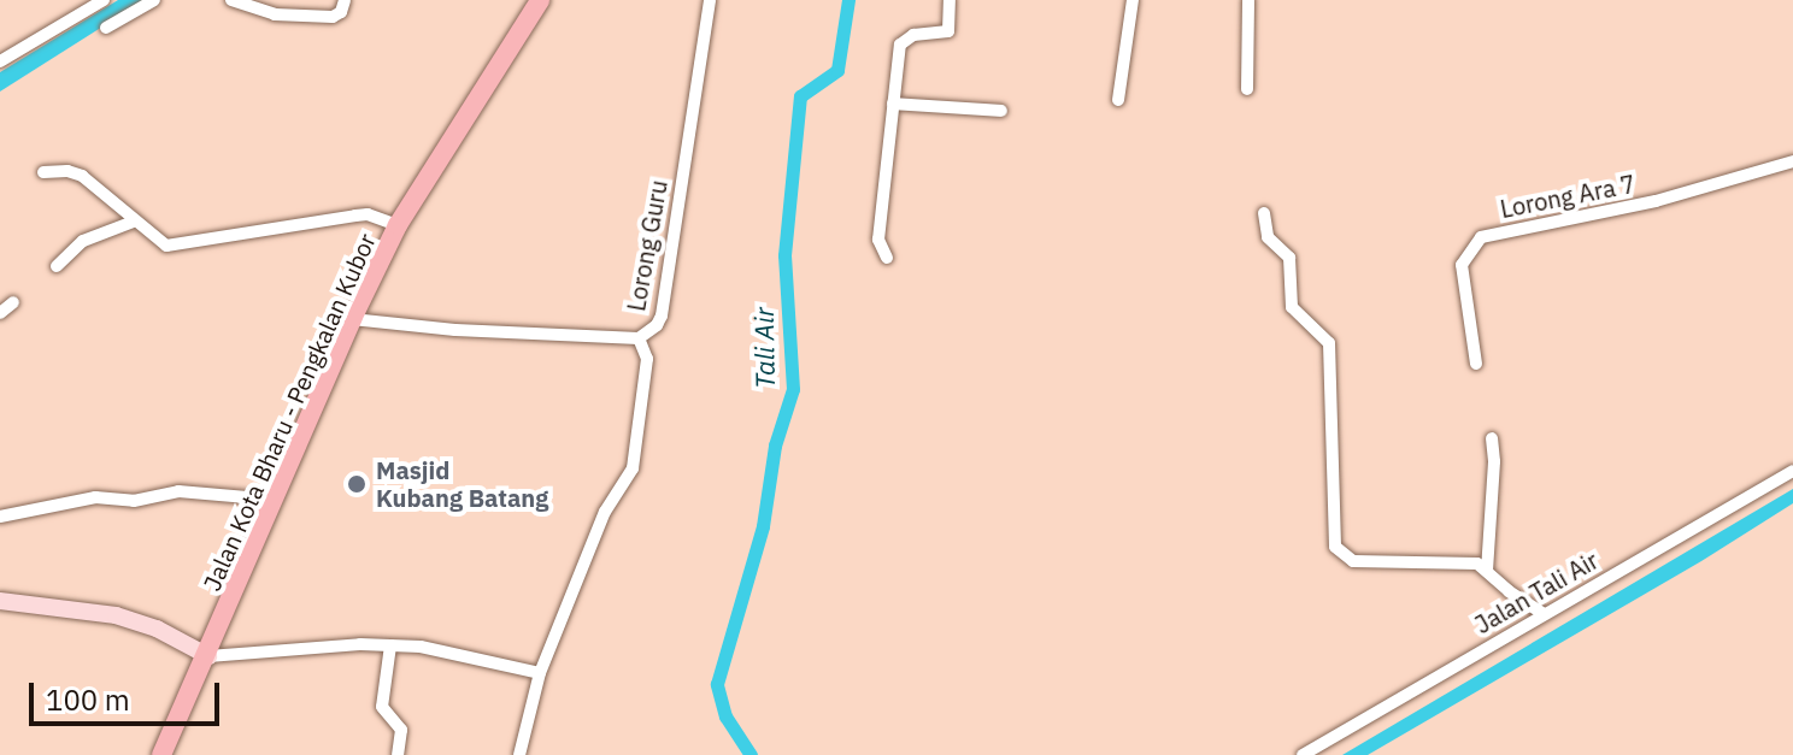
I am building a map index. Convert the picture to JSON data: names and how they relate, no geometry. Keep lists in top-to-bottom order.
{
  "streets": {
    "main road": ["Jalan Kota Bharu - Pengkalan Kubor"],
    "street": ["Lorong Ara 7", "Lorong Guru", "Jalan Tali Air"]
  },
  "water": ["Tali Air"],
  "places": ["Masjid Kubang Batang"],
  "scale_bar": "100 m"
}
